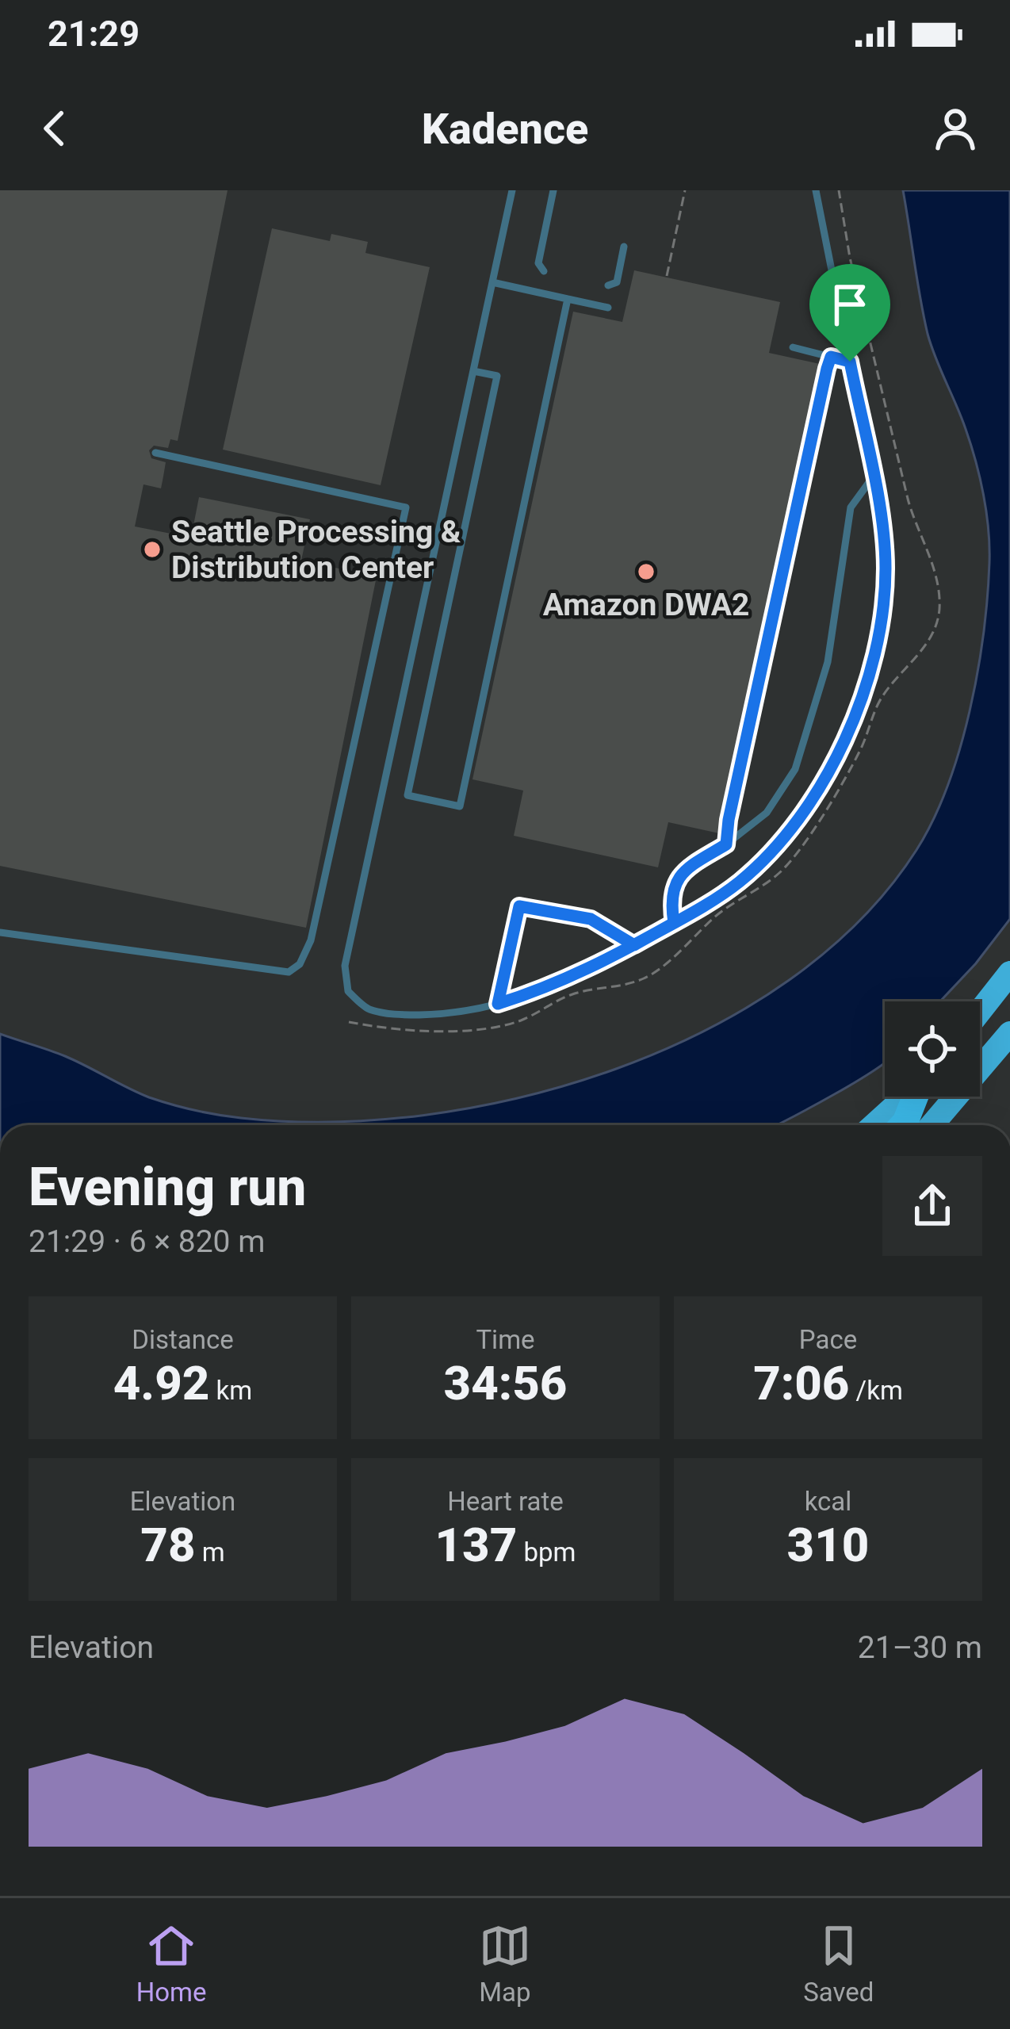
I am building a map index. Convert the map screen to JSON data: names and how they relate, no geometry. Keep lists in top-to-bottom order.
{
  "places": ["Seattle Processing & Distribution Center", "Amazon DWA2"],
  "page": {
    "status": "21:29",
    "header": "Kadence",
    "heading": ["Evening run", "21:29 · 6 × 820 m"],
    "stats": [
      ["Distance", "4.92 km"],
      ["Time", "34:56"],
      ["Pace", "7:06 /km"],
      ["Elevation", "78 m"],
      ["Heart rate", "137 bpm"],
      ["kcal", "310"]
    ],
    "chart": ["Elevation", "21–30 m"],
    "tabs": ["Home", "Map", "Saved"]
  }
}
